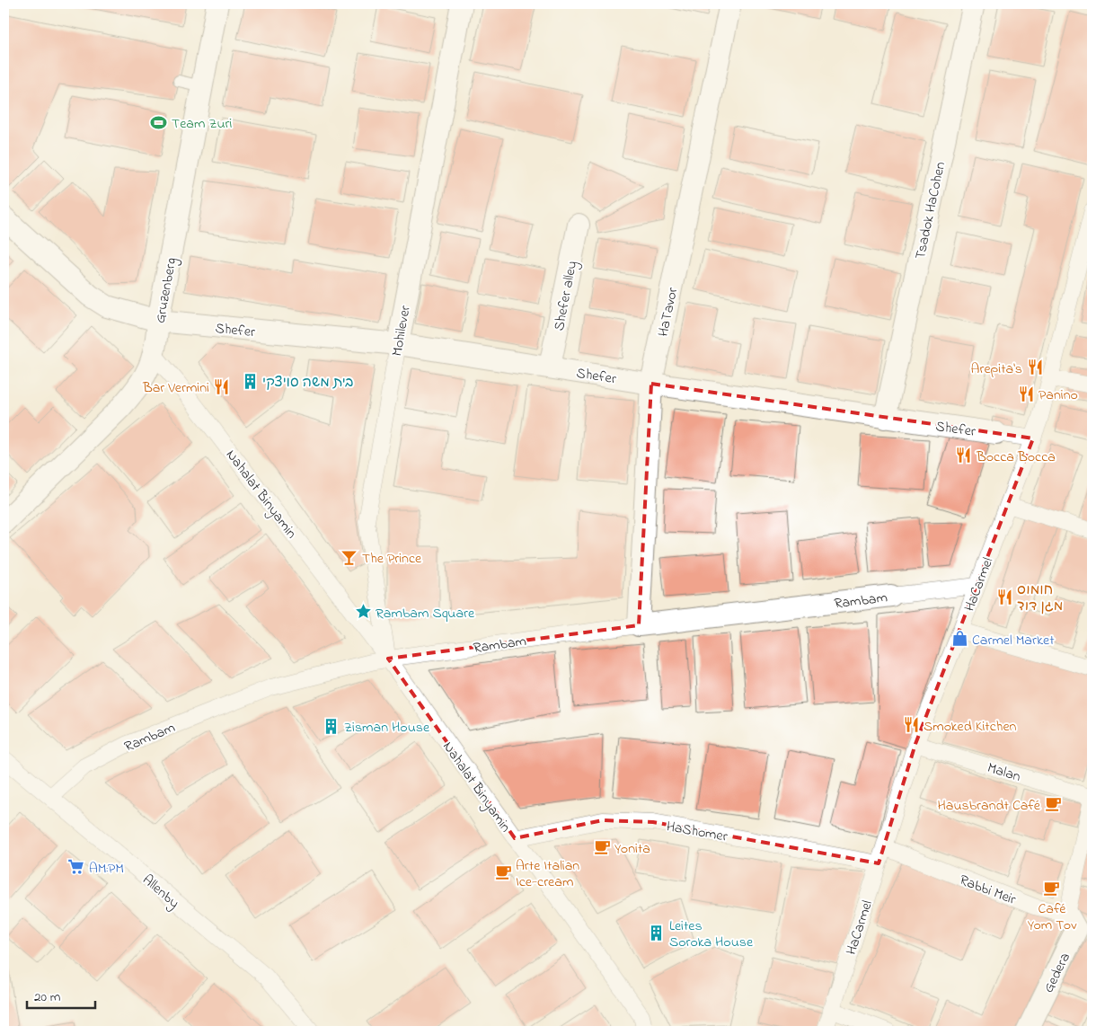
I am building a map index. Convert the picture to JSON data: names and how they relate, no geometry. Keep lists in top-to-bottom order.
{
  "streets": {
    "street": [
      "Tsadok HaCohen",
      "Gruzenberg",
      "Shefer alley",
      "HaTavor",
      "Shefer",
      "Mohilever",
      "Nahalat Binyamin",
      "HaCarmel",
      "Rambam",
      "Malan",
      "HaShomer",
      "Rabbi Meir",
      "Allenby",
      "Gedera"
    ]
  },
  "crossings": [
    ["Tsadok HaCohen", "Shefer"],
    ["Gruzenberg", "Shefer"],
    ["Gruzenberg", "Nahalat Binyamin"],
    ["Shefer alley", "Shefer"],
    ["HaTavor", "Shefer"],
    ["HaTavor", "Rambam"],
    ["Shefer", "Mohilever"],
    ["Shefer", "HaCarmel"],
    ["Mohilever", "Nahalat Binyamin"],
    ["Mohilever", "Rambam"],
    ["Nahalat Binyamin", "Rambam"],
    ["Nahalat Binyamin", "HaShomer"],
    ["HaCarmel", "Rambam"],
    ["HaCarmel", "Malan"],
    ["HaCarmel", "HaShomer"],
    ["HaCarmel", "Rabbi Meir"],
    ["Rambam", "Allenby"],
    ["Rabbi Meir", "Gedera"]
  ],
  "places": {
    "sports": ["Team Zuri"],
    "restaurant": [
      "Arepita's",
      "Bar Vermini",
      "Panino",
      "Bocca Bocca",
      "חומוס מגן דוד",
      "Smoked Kitchen"
    ],
    "building": ["בית משה סויצקי", "Zisman House", "Leites Soroka House"],
    "bar": ["The Prince"],
    "place": ["Rambam Square"],
    "shop": ["Carmel Market"],
    "cafe": [
      "Hausbrandt Café",
      "Yonita",
      "Arte Italian Ice-cream",
      "Café Yom Tov"
    ],
    "supermarket": ["AM:PM"]
  },
  "scale_bar": "20 m"
}
